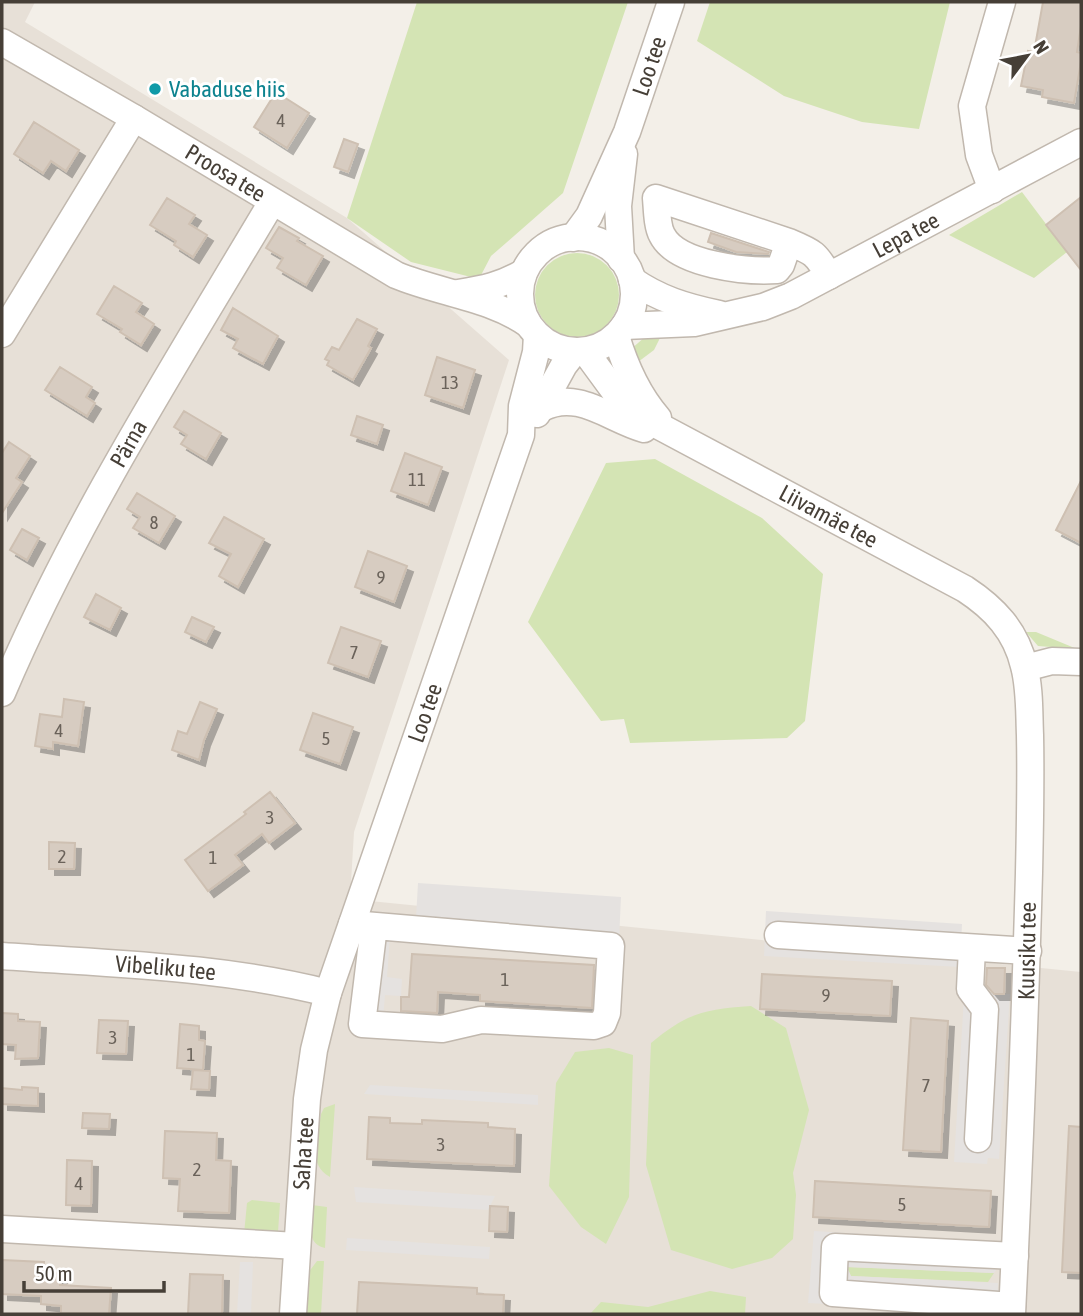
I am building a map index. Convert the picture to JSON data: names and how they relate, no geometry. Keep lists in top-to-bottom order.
{
  "streets": {
    "street": [
      "Loo tee",
      "Proosa tee",
      "Lepa tee",
      "Pärna",
      "Liivamäe tee",
      "Kuusiku tee",
      "Vibeliku tee",
      "Saha tee"
    ]
  },
  "crossings": [
    ["Loo tee", "Proosa tee"],
    ["Loo tee", "Lepa tee"],
    ["Loo tee", "Liivamäe tee"],
    ["Loo tee", "Vibeliku tee"],
    ["Loo tee", "Saha tee"],
    ["Proosa tee", "Lepa tee"],
    ["Proosa tee", "Pärna"],
    ["Proosa tee", "Liivamäe tee"],
    ["Lepa tee", "Liivamäe tee"],
    ["Liivamäe tee", "Kuusiku tee"],
    ["Vibeliku tee", "Saha tee"]
  ],
  "places": ["Vabaduse hiis"],
  "house_numbers": [
    "4",
    "13",
    "11",
    "8",
    "9",
    "7",
    "4",
    "5",
    "3",
    "2",
    "1",
    "1",
    "9",
    "3",
    "1",
    "7",
    "3",
    "2",
    "4",
    "5"
  ],
  "scale_bar": "50 m",
  "north": "top right"
}
